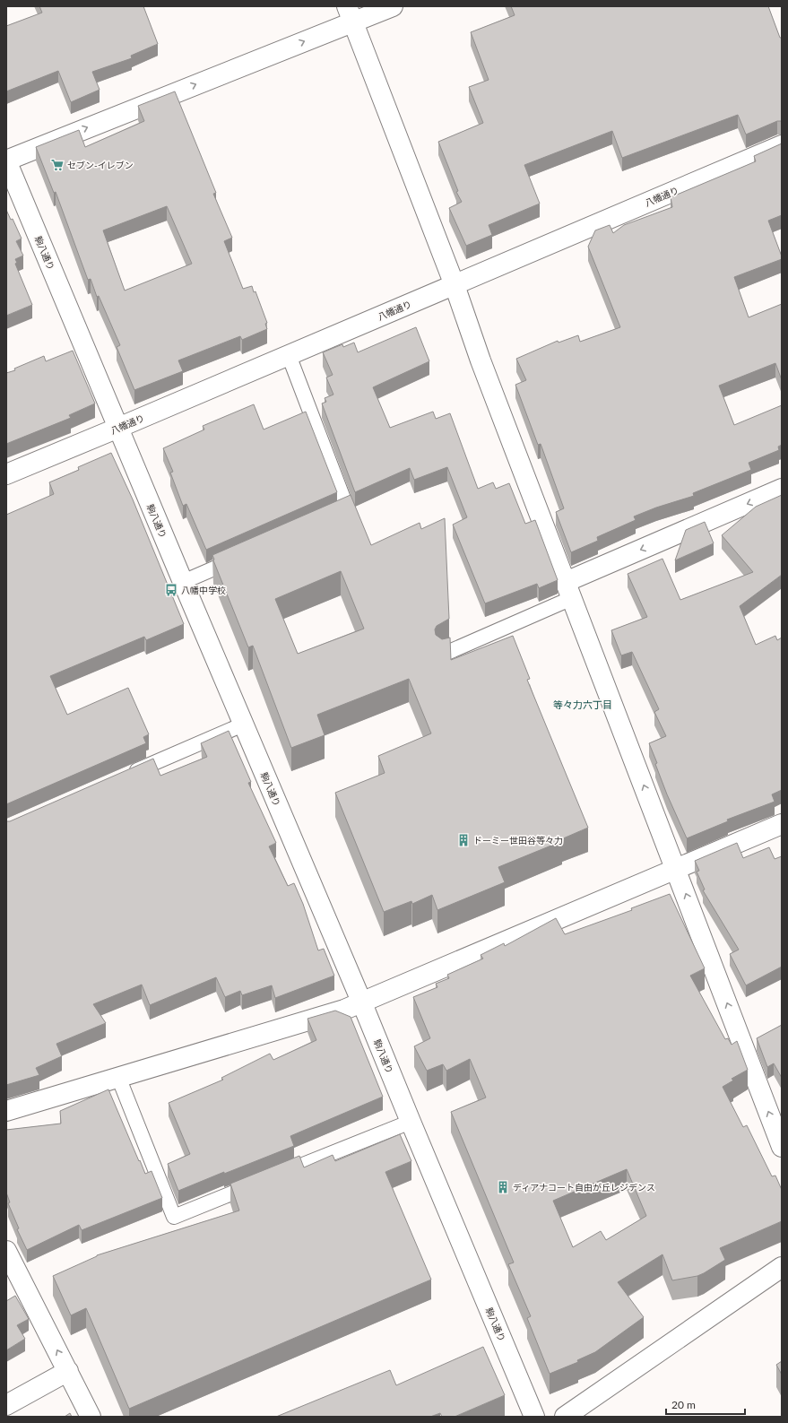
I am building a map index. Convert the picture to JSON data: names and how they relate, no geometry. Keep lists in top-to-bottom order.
{
  "streets": {
    "street": ["八幡通り", "駒八通り"]
  },
  "crossings": [
    ["八幡通り", "駒八通り"]
  ],
  "districts": ["等々力六丁目"],
  "places": {
    "supermarket": ["セブン-イレブン"],
    "bus stop": ["八幡中学校"],
    "building": ["ドーミー世田谷等々力", "ディアナコート自由が丘レジデンス"]
  },
  "scale_bar": "20 m"
}
